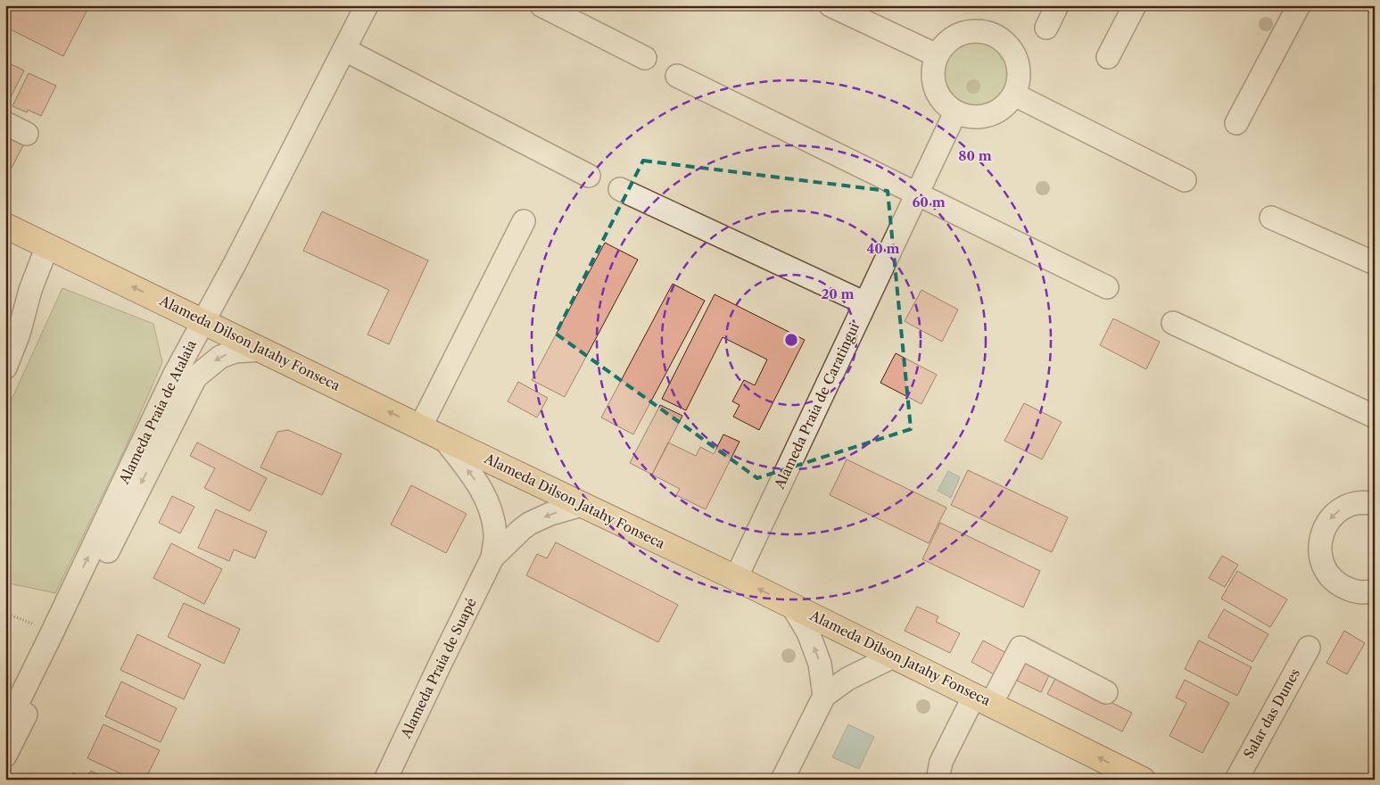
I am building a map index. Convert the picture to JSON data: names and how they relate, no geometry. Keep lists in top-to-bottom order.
{
  "streets": {
    "main road": ["Alameda Dilson Jatahy Fonseca"],
    "street": [
      "Alameda Praia de Caratingui",
      "Alameda Praia de Atalaia",
      "Alameda Praia de Suapé",
      "Salar das Dunes"
    ]
  },
  "crossings": [
    ["Alameda Dilson Jatahy Fonseca", "Alameda Praia de Caratingui"],
    ["Alameda Dilson Jatahy Fonseca", "Alameda Praia de Atalaia"],
    ["Alameda Dilson Jatahy Fonseca", "Alameda Praia de Suapé"]
  ],
  "one_way": ["Alameda Dilson Jatahy Fonseca"],
  "rings": [
    "80 m",
    "60 m",
    "40 m",
    "20 m"
  ]
}
